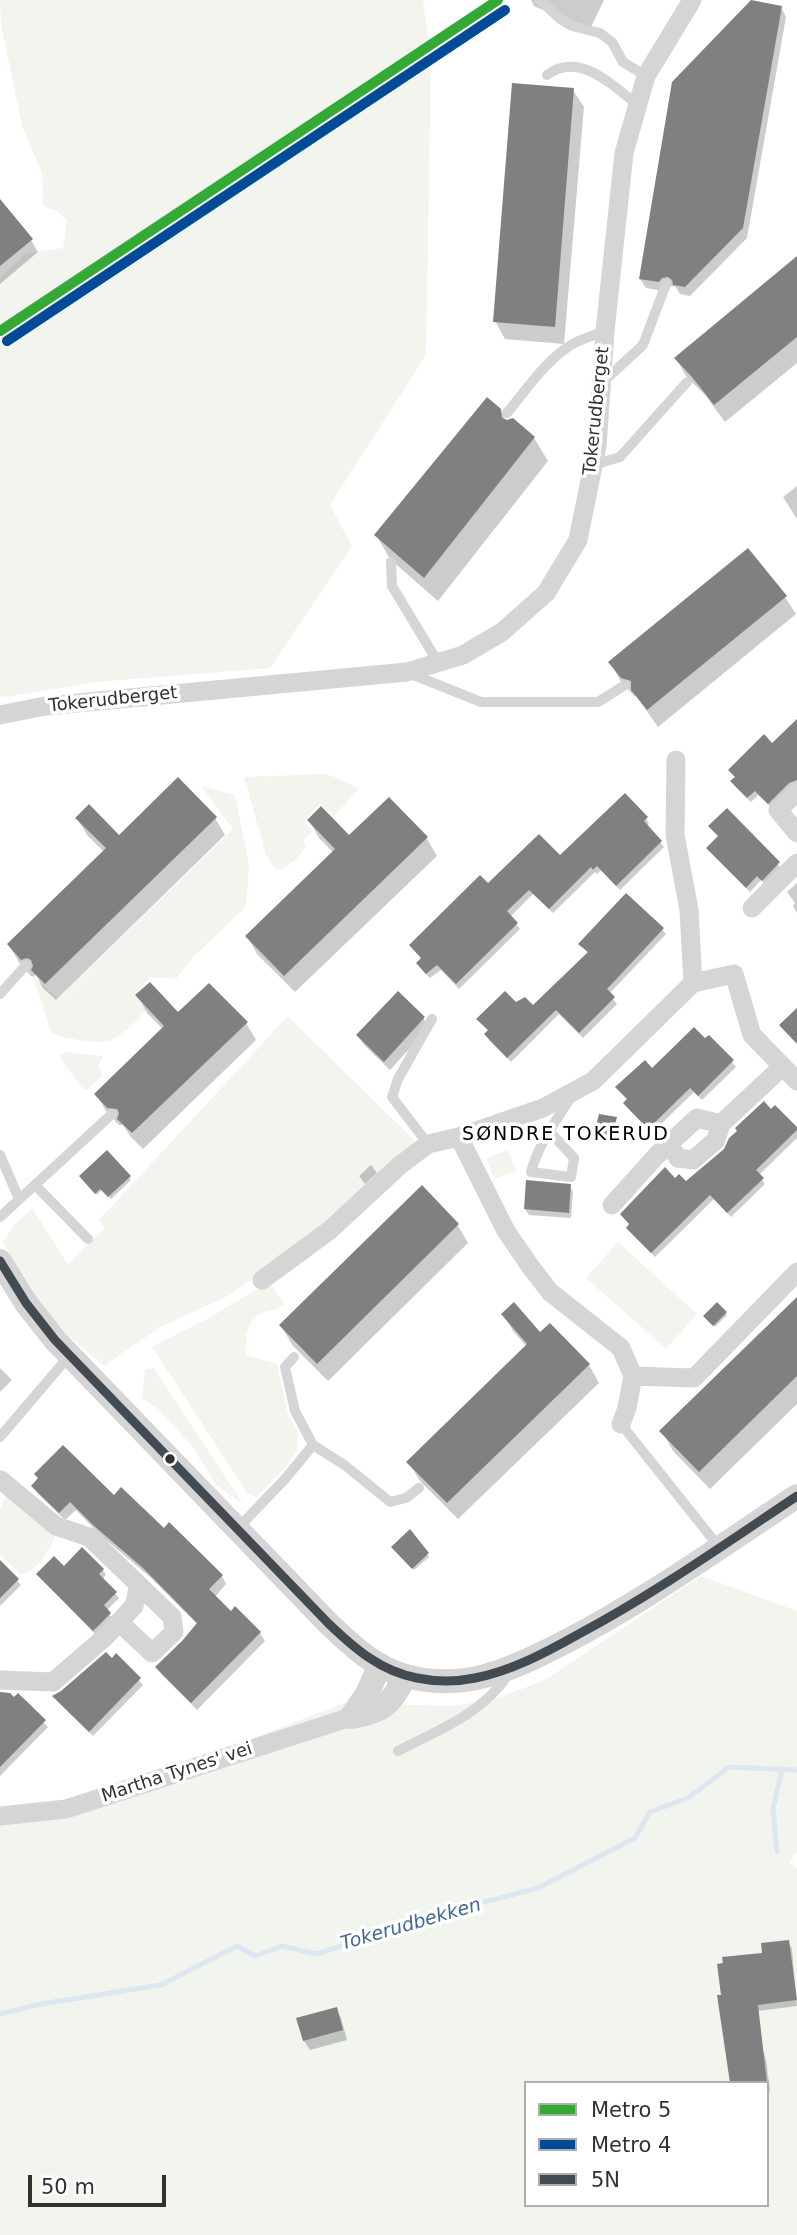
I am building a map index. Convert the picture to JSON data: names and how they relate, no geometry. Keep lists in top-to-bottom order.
{
  "streets": {
    "street": ["Tokerudberget", "Martha Tynes' vei"]
  },
  "districts": ["SØNDRE TOKERUD"],
  "water": ["Tokerudbekken"],
  "lines": ["metro line 5", "metro line 4", "transit line 5N"],
  "legend": ["Metro 5", "Metro 4", "5N"],
  "scale_bar": "50 m"
}
